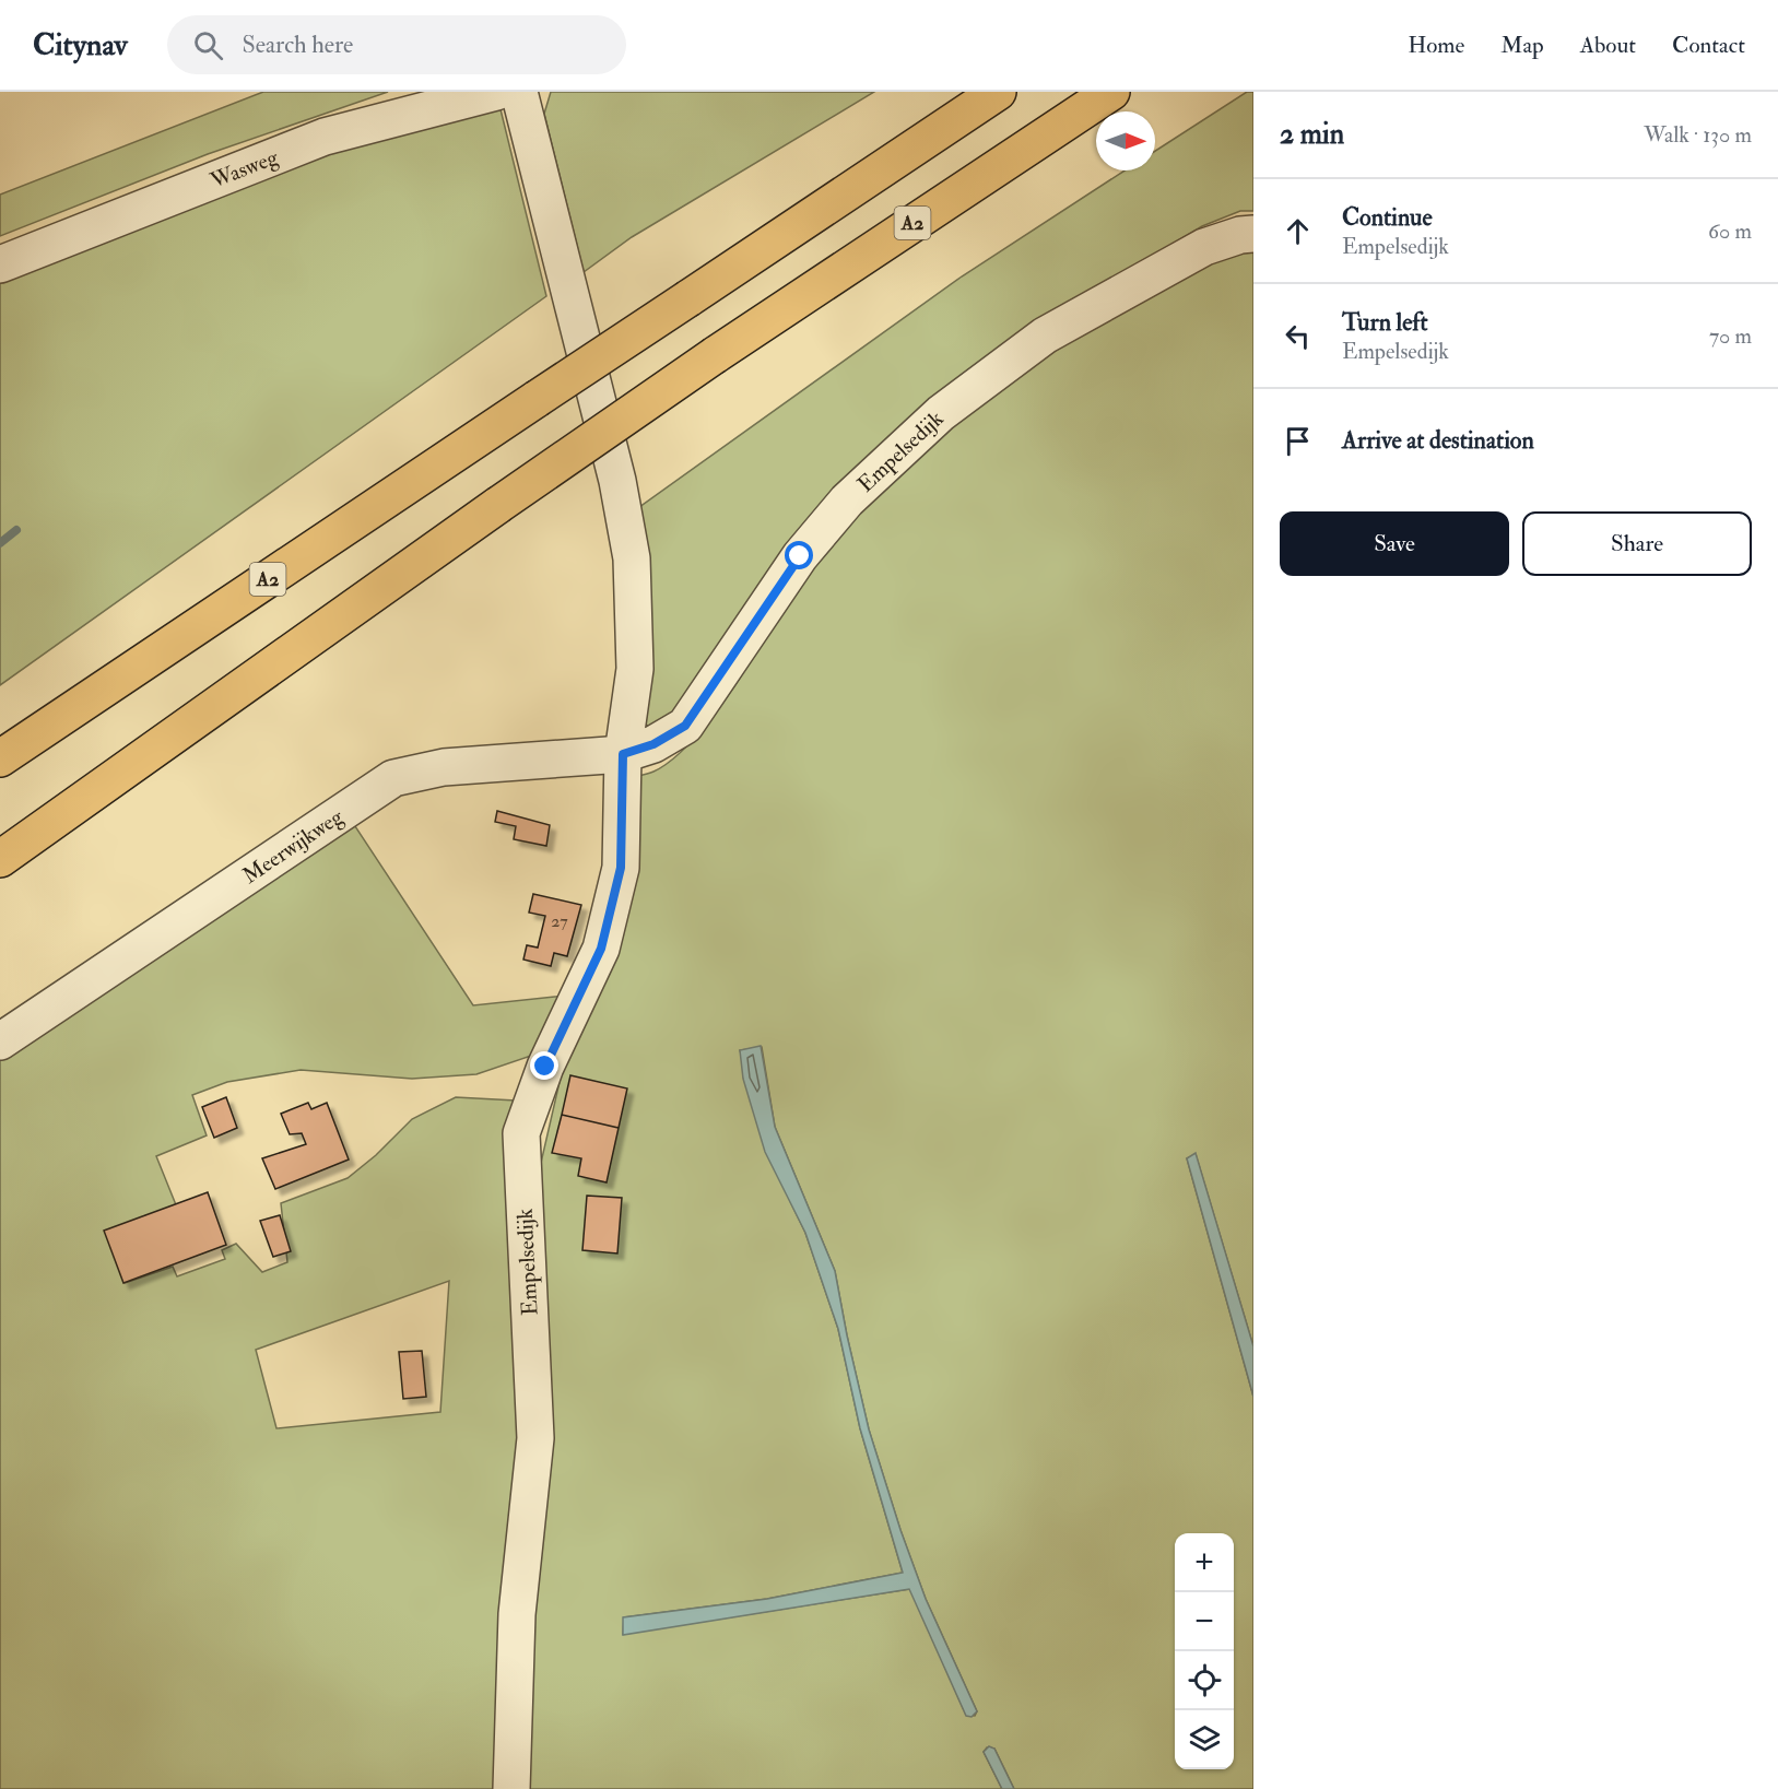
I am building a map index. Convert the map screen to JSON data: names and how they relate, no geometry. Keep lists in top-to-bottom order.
{
  "streets": {
    "highway": ["A2"],
    "street": ["Wasweg", "Empelsedijk", "Meerwijkweg"]
  },
  "crossings": [
    ["Empelsedijk", "Meerwijkweg"]
  ],
  "house_numbers": ["27"],
  "north": "right",
  "page": {
    "header": "Citynav",
    "search": "Search here",
    "nav": [
      "Home",
      "Map",
      "About",
      "Contact"
    ],
    "heading": ["2 min", "Walk · 130 m"],
    "list": [
      ["Continue", "Empelsedijk", "60 m"],
      ["Turn left", "Empelsedijk", "70 m"],
      "Arrive at destination"
    ],
    "buttons": ["Save", "Share"],
    "map_buttons": ["+", "−"]
  }
}
